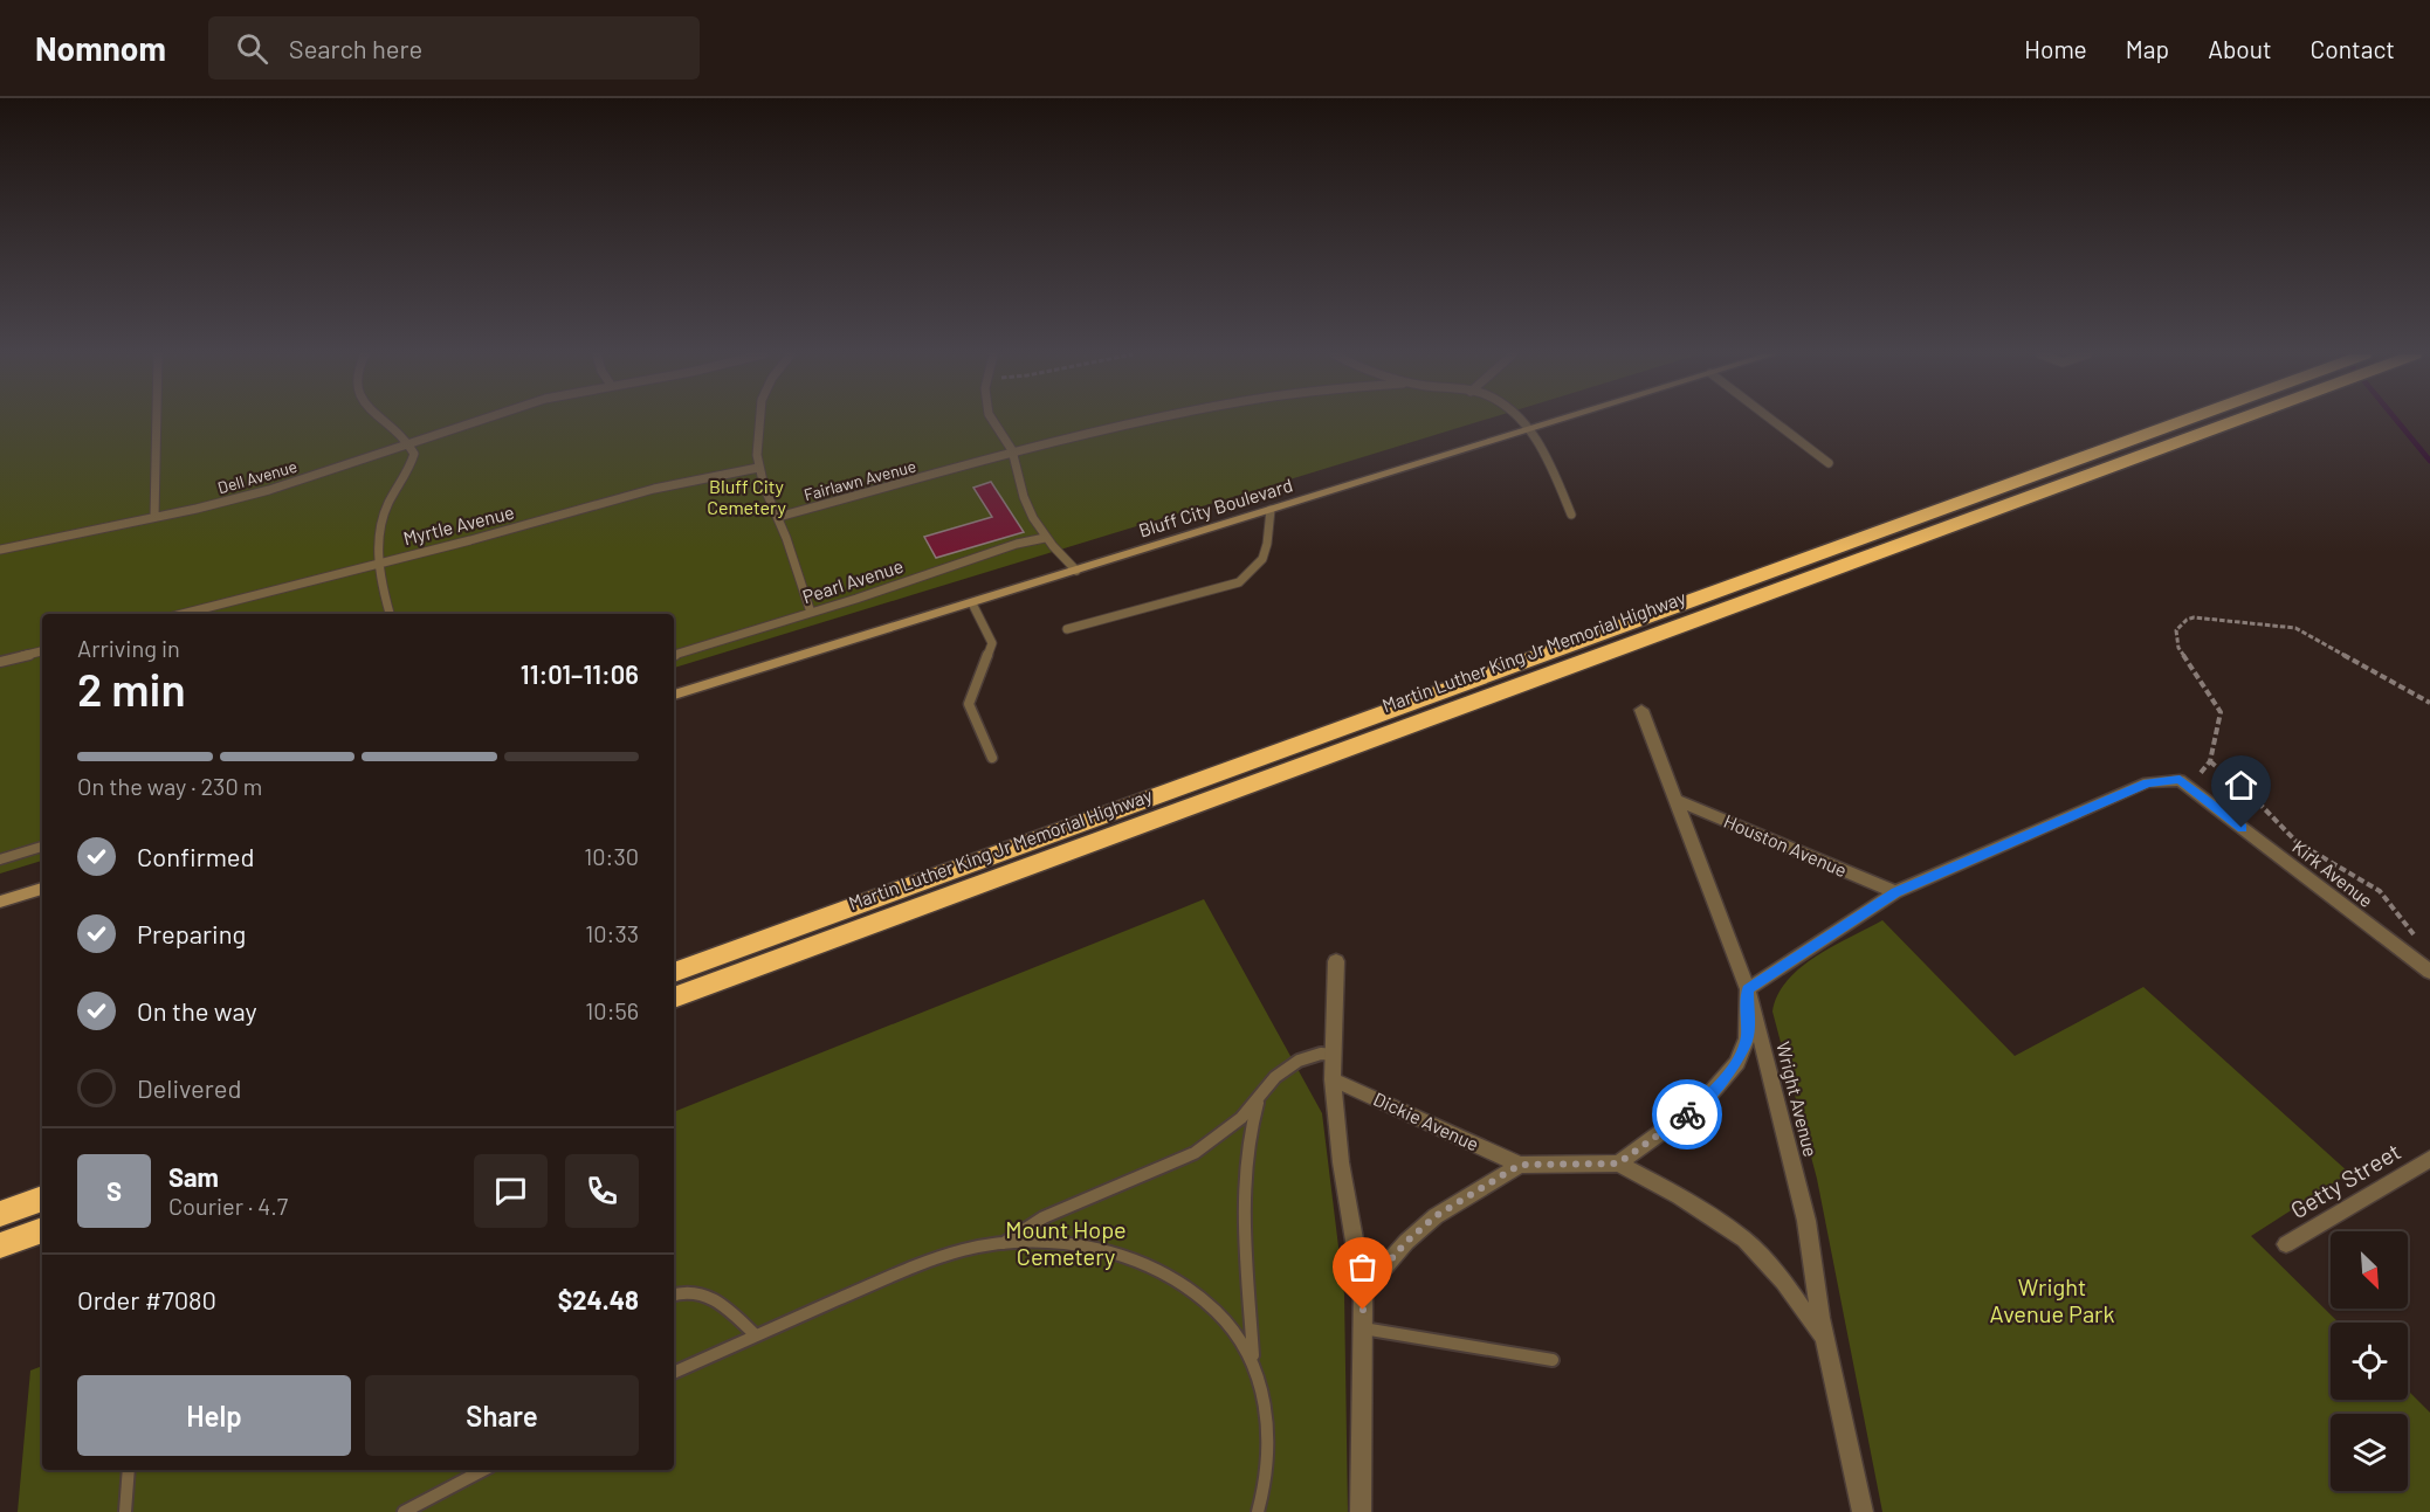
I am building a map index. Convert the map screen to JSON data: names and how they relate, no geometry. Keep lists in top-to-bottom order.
{
  "streets": {
    "highway": ["Martin Luther King Jr Memorial Highway"],
    "street": [
      "Bluff City Boulevard",
      "Houston Avenue",
      "Kirk Avenue",
      "Wright Avenue",
      "Dickie Avenue",
      "Getty Street"
    ],
    "lane": [
      "Dell Avenue",
      "Fairlawn Avenue",
      "Myrtle Avenue",
      "Pearl Avenue"
    ]
  },
  "crossings": [
    ["Houston Avenue", "Wright Avenue"]
  ],
  "parks": ["Bluff City Cemetery", "Mount Hope Cemetery", "Wright Avenue Park"],
  "north": "bottom right",
  "page": {
    "header": "Nomnom",
    "search": "Search here",
    "nav": [
      "Home",
      "Map",
      "About",
      "Contact"
    ],
    "heading": ["2 min", "Arriving in", "11:01–11:06"],
    "panel": [
      "Sam",
      "Courier · 4.7",
      "Order #7080",
      "$24.48"
    ],
    "bar": "On the way · 230 m",
    "list": [
      ["Confirmed", "10:30"],
      ["Preparing", "10:33"],
      ["On the way", "10:56"],
      "Delivered"
    ],
    "round": "S",
    "buttons": ["Help", "Share"]
  }
}
